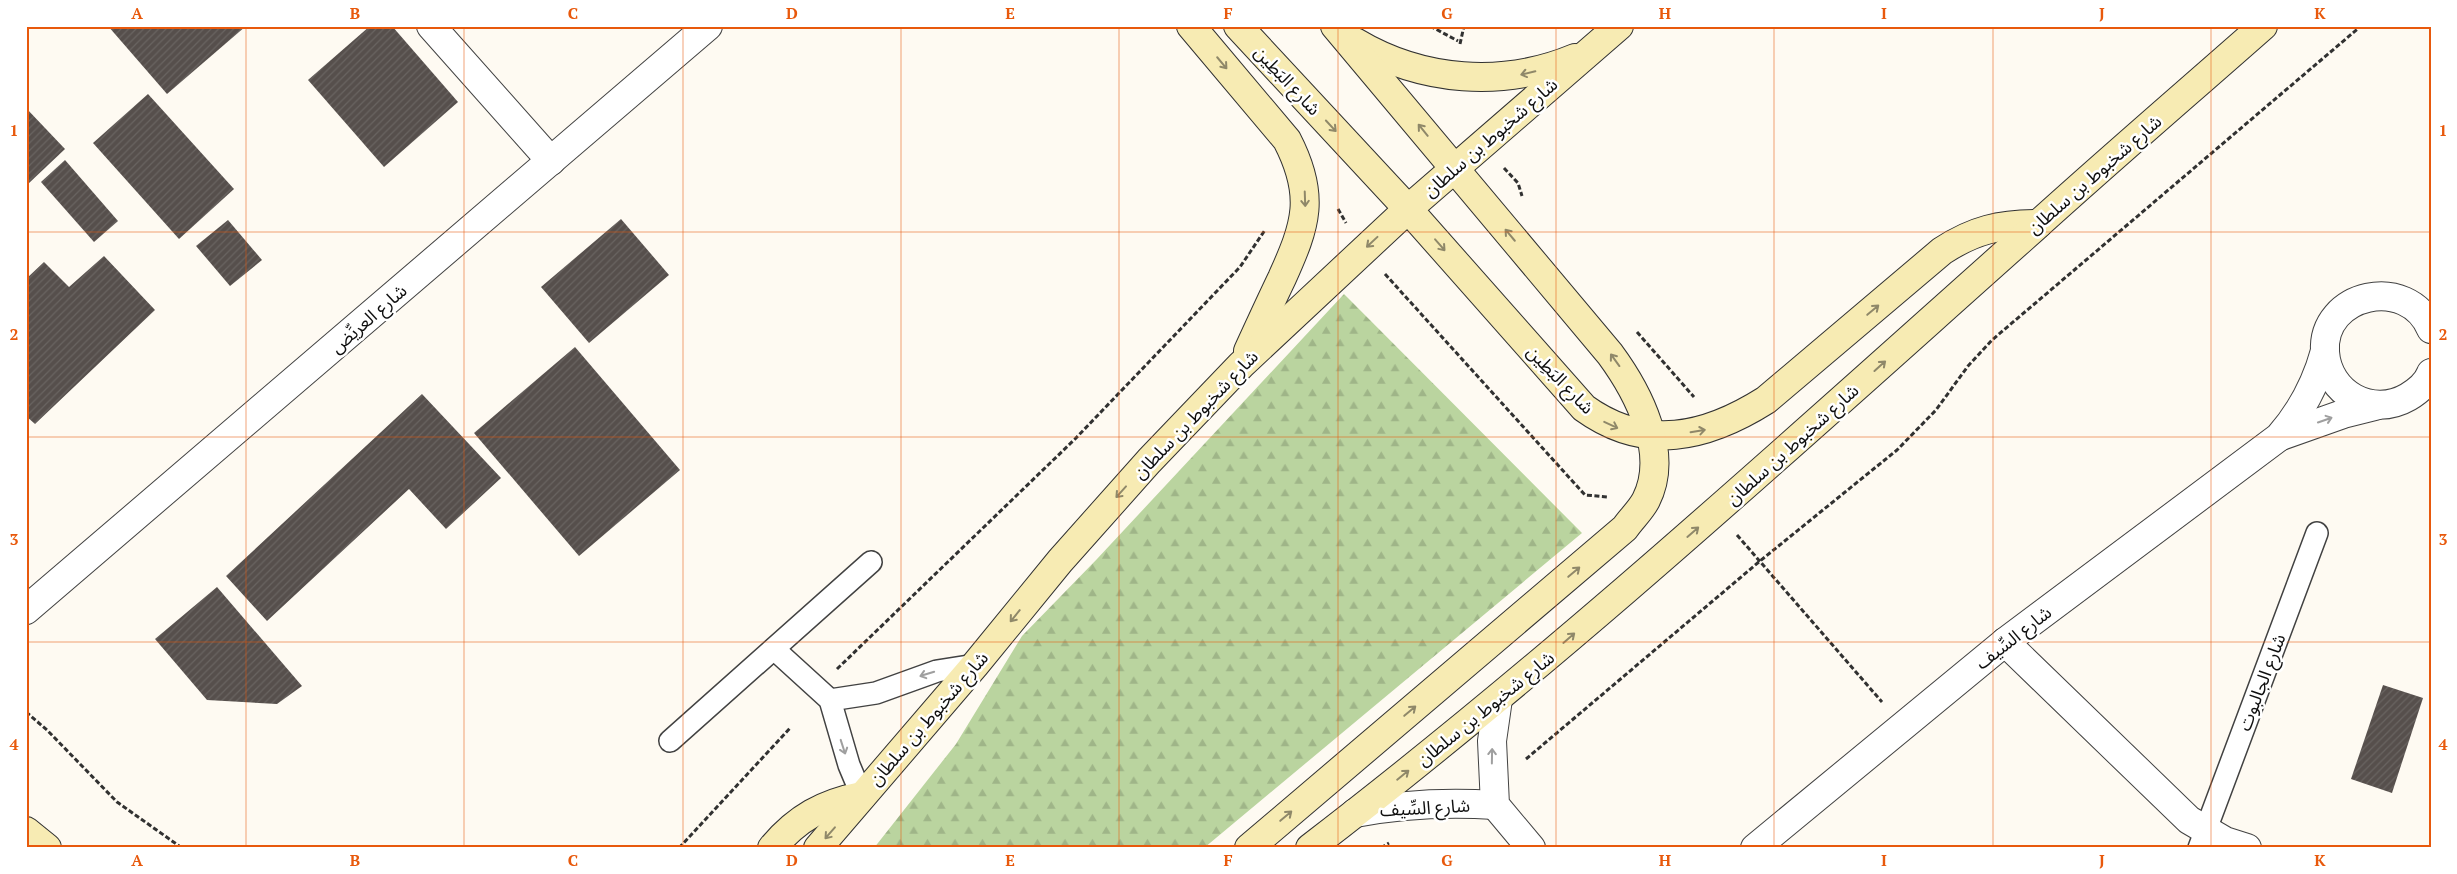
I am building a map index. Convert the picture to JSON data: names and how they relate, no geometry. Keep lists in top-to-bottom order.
{
  "streets": {
    "main road": ["شارع البَطِين", "شارع شخبوط بن سلطان"],
    "street": ["شارع العريِّض", "شارع السِّيف"],
    "lane": ["شارع الجالبوت"]
  },
  "crossings": [
    ["شارع البَطِين", "شارع شخبوط بن سلطان"],
    ["شارع شخبوط بن سلطان", "شارع السِّيف"]
  ],
  "grid": {
    "columns": [
      "A",
      "B",
      "C",
      "D",
      "E",
      "F",
      "G",
      "H",
      "I",
      "J",
      "K"
    ],
    "rows": [
      "1",
      "2",
      "3",
      "4"
    ]
  }
}
